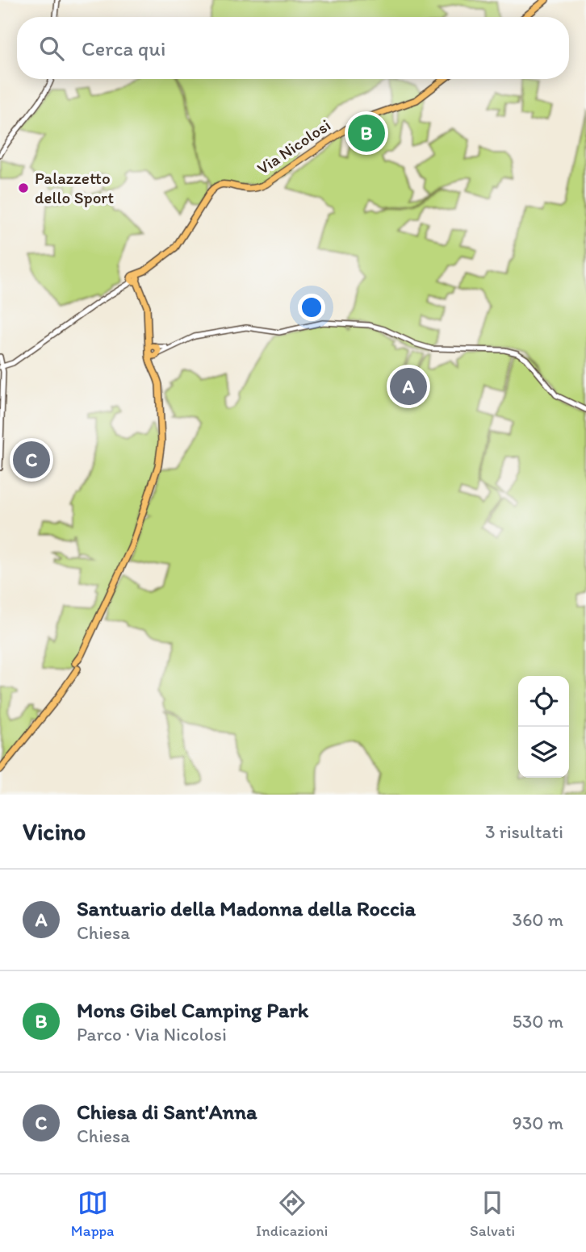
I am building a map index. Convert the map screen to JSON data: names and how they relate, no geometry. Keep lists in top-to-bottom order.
{
  "streets": {
    "main road": ["Via Nicolosi"]
  },
  "places": ["Palazzetto dello Sport"],
  "page": {
    "search": "Cerca qui",
    "pins": ["B", "A", "C"],
    "heading": ["Vicino", "3 risultati"],
    "list": [
      {
        "mark": "A",
        "name": "Santuario della Madonna della Roccia",
        "note": "Chiesa",
        "value": "360 m"
      },
      {
        "mark": "B",
        "name": "Mons Gibel Camping Park",
        "note": "Parco · Via Nicolosi",
        "value": "530 m"
      },
      {
        "mark": "C",
        "name": "Chiesa di Sant'Anna",
        "note": "Chiesa",
        "value": "930 m"
      }
    ],
    "nav": ["Mappa", "Indicazioni", "Salvati"]
  }
}
